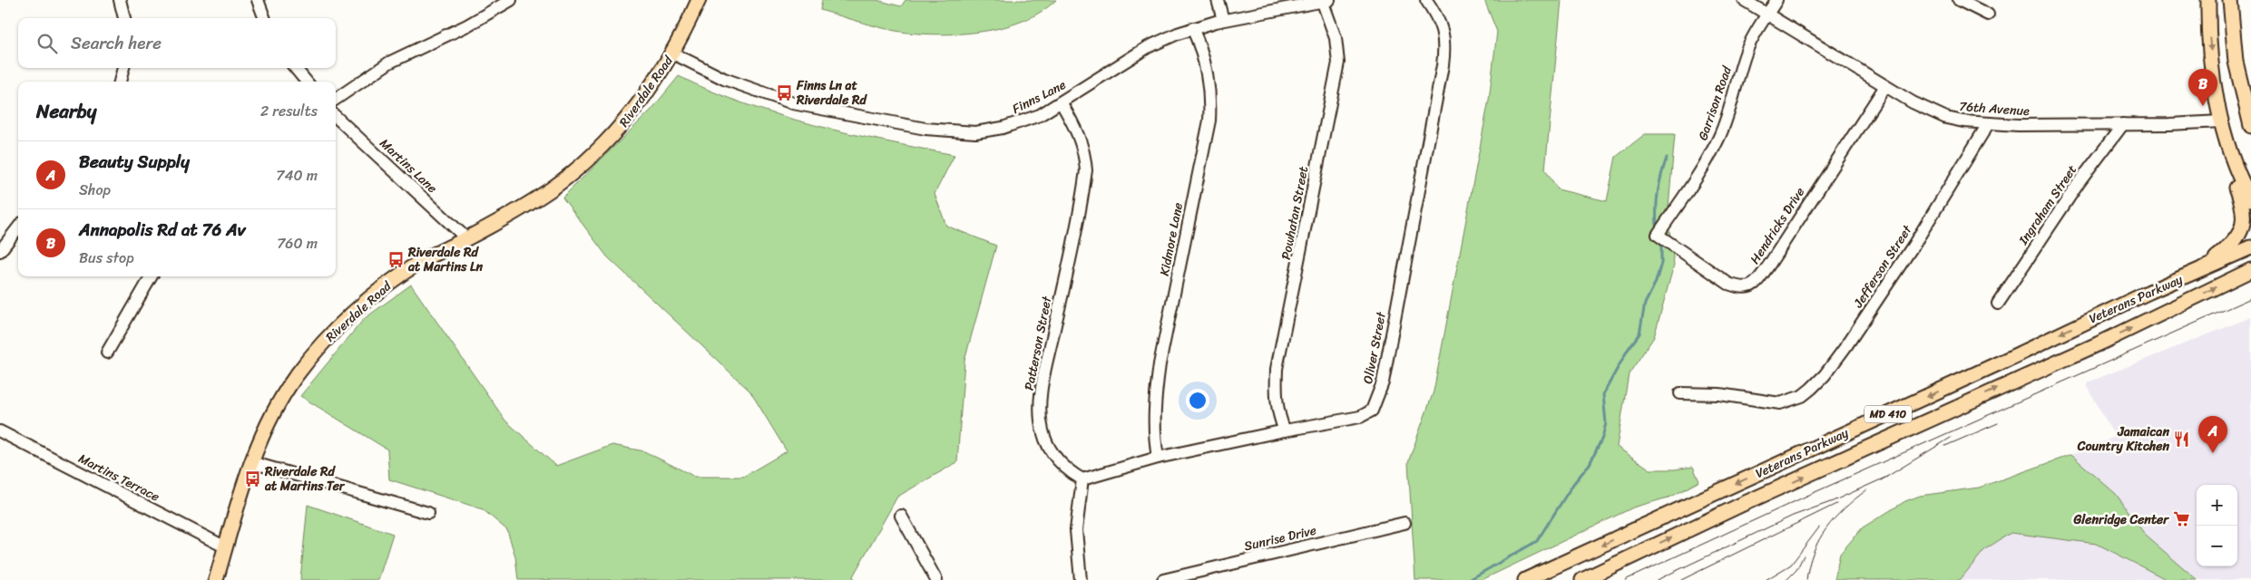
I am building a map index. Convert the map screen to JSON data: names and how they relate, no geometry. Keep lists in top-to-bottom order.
{
  "streets": {
    "main road": ["Riverdale Road", "Veterans Parkway", "MD 410"],
    "street": [
      "Finns Lane",
      "Garrison Road",
      "76th Avenue",
      "Martins Lane",
      "Ingraham Street",
      "Powhatan Street",
      "Hendricks Drive",
      "Kidmore Lane",
      "Jefferson Street",
      "Patterson Street",
      "Oliver Street",
      "Martins Terrace",
      "Sunrise Drive"
    ]
  },
  "crossings": [
    ["Riverdale Road", "Finns Lane"],
    ["Riverdale Road", "Martins Lane"],
    ["Riverdale Road", "Martins Terrace"],
    ["Finns Lane", "Powhatan Street"],
    ["Finns Lane", "Kidmore Lane"],
    ["Finns Lane", "Patterson Street"],
    ["Garrison Road", "76th Avenue"],
    ["Garrison Road", "Hendricks Drive"],
    ["76th Avenue", "Ingraham Street"],
    ["76th Avenue", "Hendricks Drive"],
    ["76th Avenue", "Jefferson Street"],
    ["Powhatan Street", "Oliver Street"],
    ["Kidmore Lane", "Oliver Street"],
    ["Patterson Street", "Oliver Street"]
  ],
  "places": {
    "bus stop": ["Finns Ln at Riverdale Rd", "Riverdale Rd at Martins Ln", "Riverdale Rd at Martins Ter"],
    "restaurant": ["Jamaican Country Kitchen"],
    "supermarket": ["Glenridge Center"]
  },
  "page": {
    "search": "Search here",
    "pins": ["B", "A"],
    "heading": ["Nearby", "2 results"],
    "list": [
      {
        "mark": "A",
        "name": "Beauty Supply",
        "note": "Shop",
        "value": "740 m"
      },
      {
        "mark": "B",
        "name": "Annapolis Rd at 76 Av",
        "note": "Bus stop",
        "value": "760 m"
      }
    ],
    "map_buttons": ["+", "−"]
  }
}
